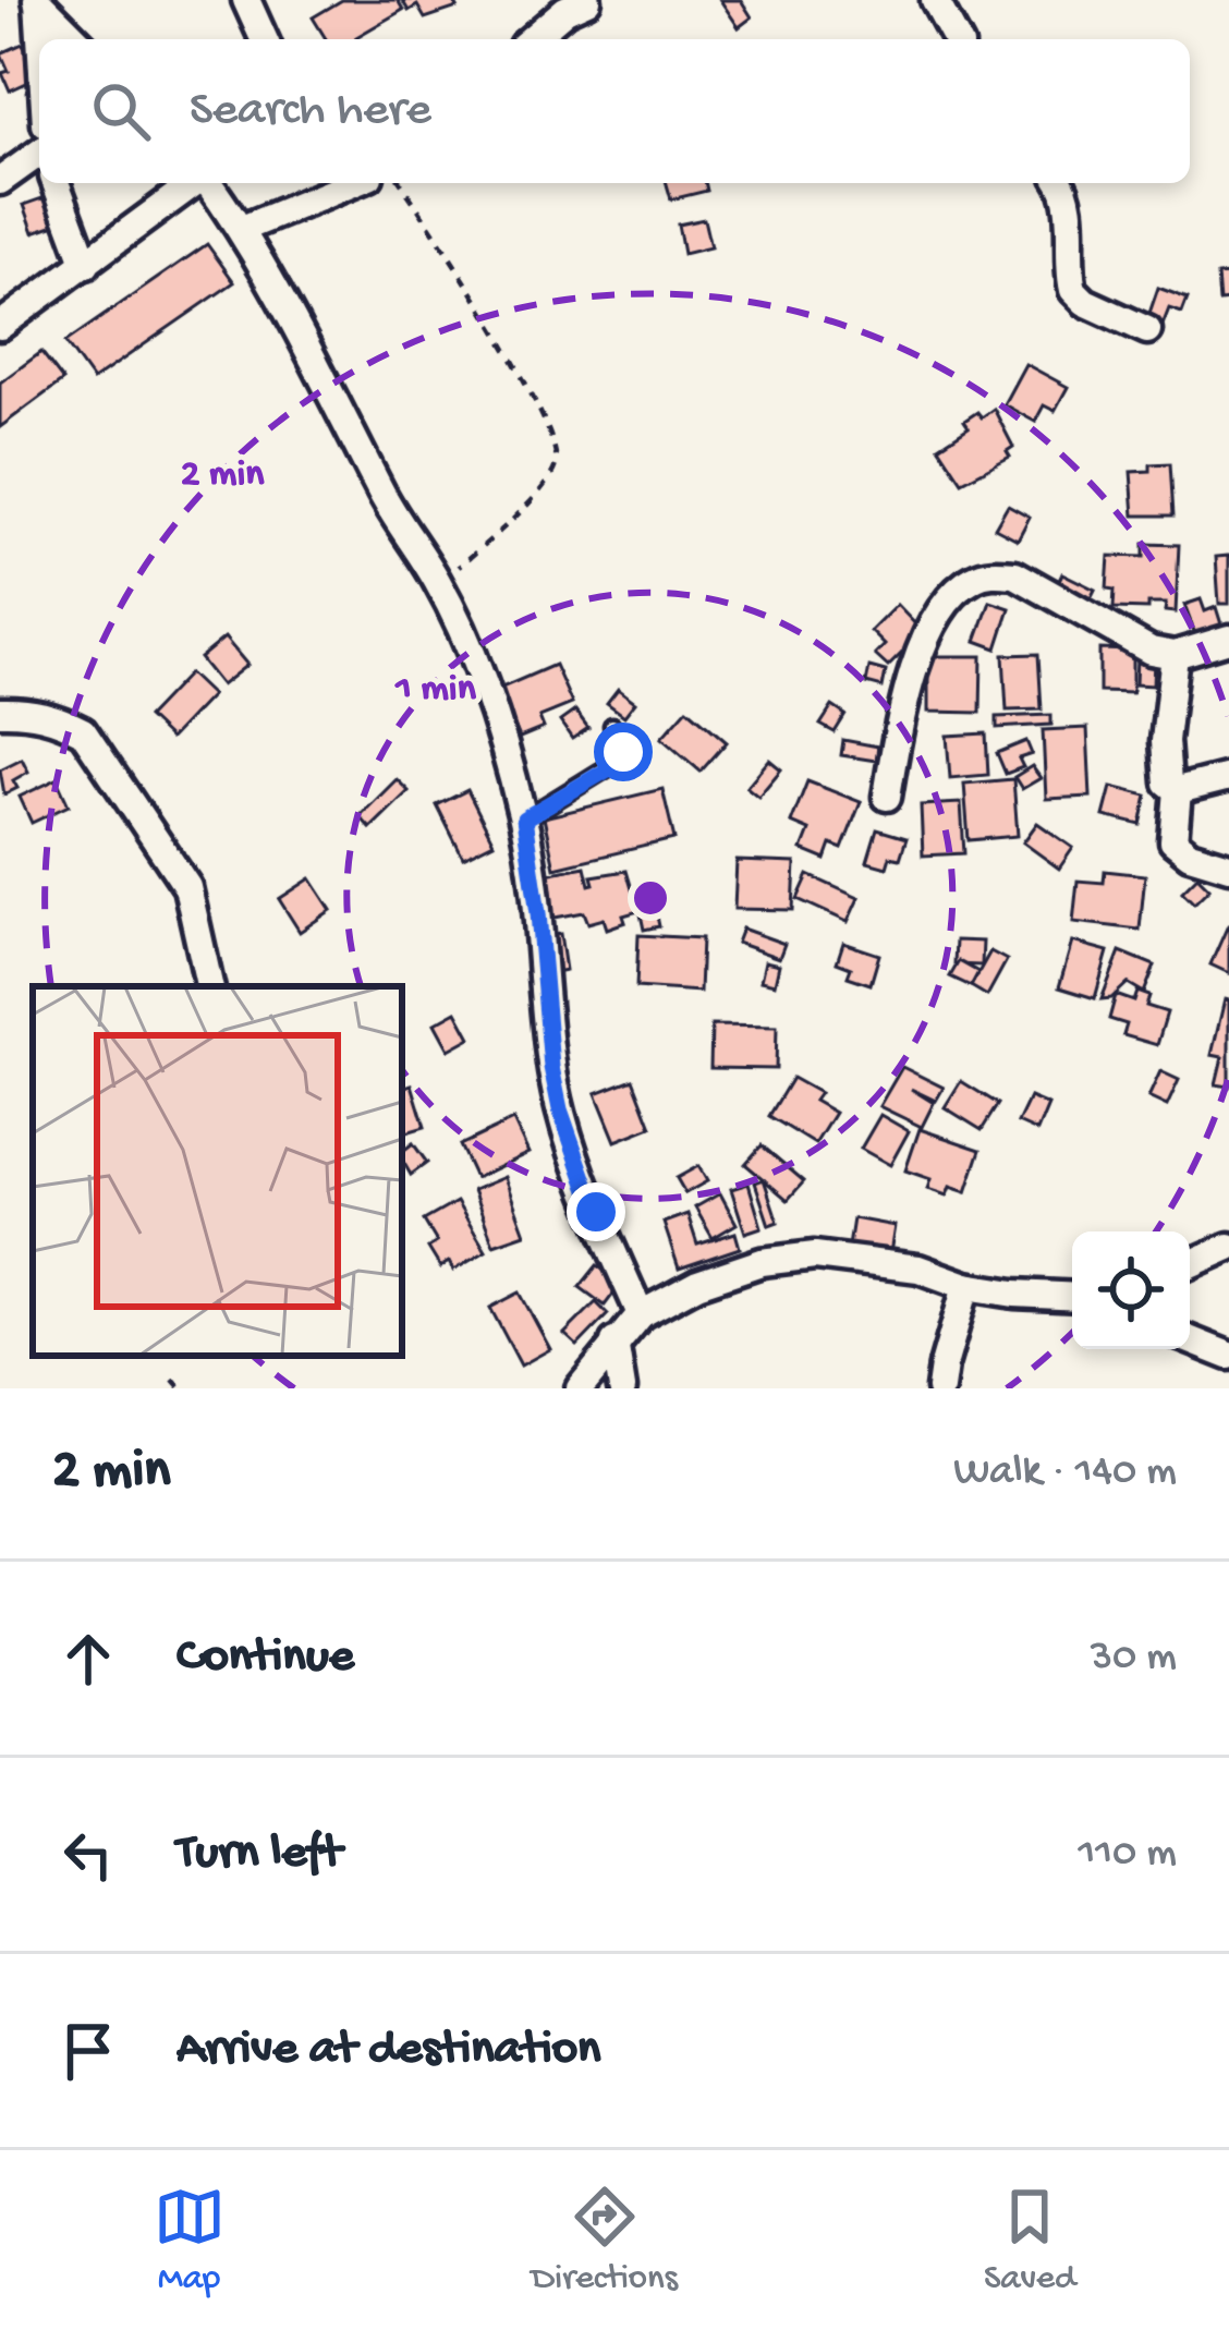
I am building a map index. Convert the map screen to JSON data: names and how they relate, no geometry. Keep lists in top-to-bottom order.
{
  "page": {
    "search": "Search here",
    "heading": ["2 min", "Walk · 140 m"],
    "list": [
      ["Continue", "30 m"],
      ["Turn left", "110 m"],
      "Arrive at destination"
    ],
    "nav": ["Map", "Directions", "Saved"]
  },
  "rings": ["2 min", "1 min"]
}
